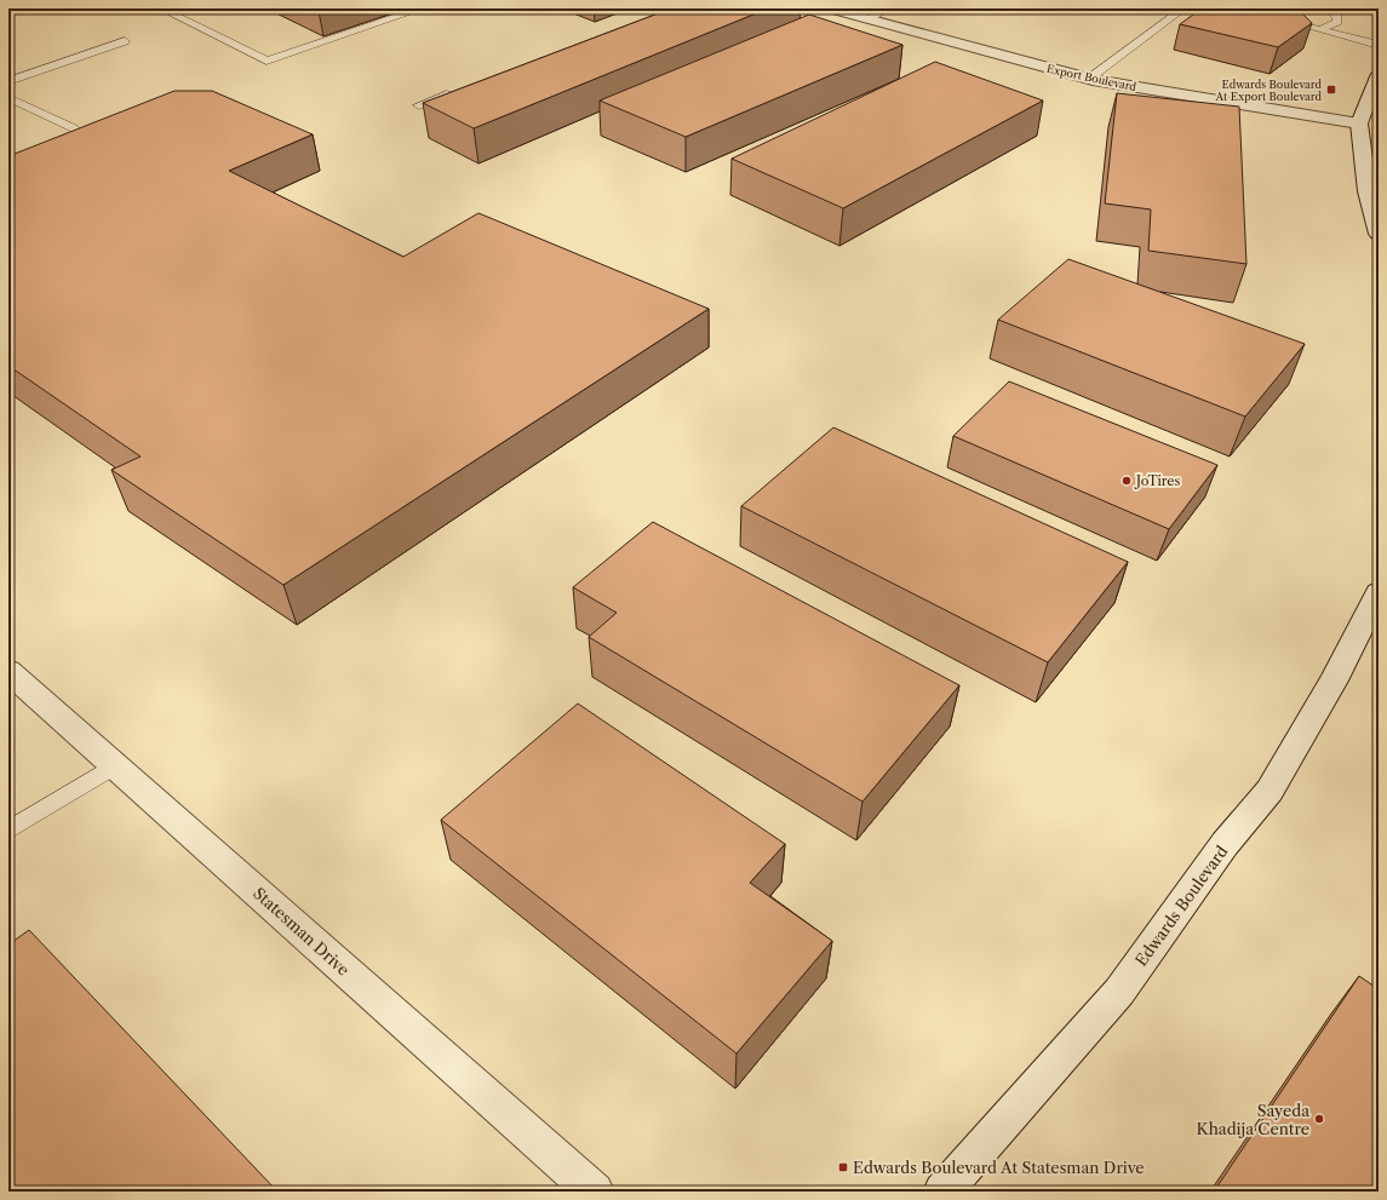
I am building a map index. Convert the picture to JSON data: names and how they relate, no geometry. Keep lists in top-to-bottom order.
{
  "streets": {
    "street": ["Export Boulevard", "Edwards Boulevard", "Statesman Drive"]
  },
  "places": {
    "transit": ["Edwards Boulevard At Export Boulevard", "Edwards Boulevard At Statesman Drive"],
    "other": ["JoTires", "Sayeda Khadija Centre"]
  }
}
